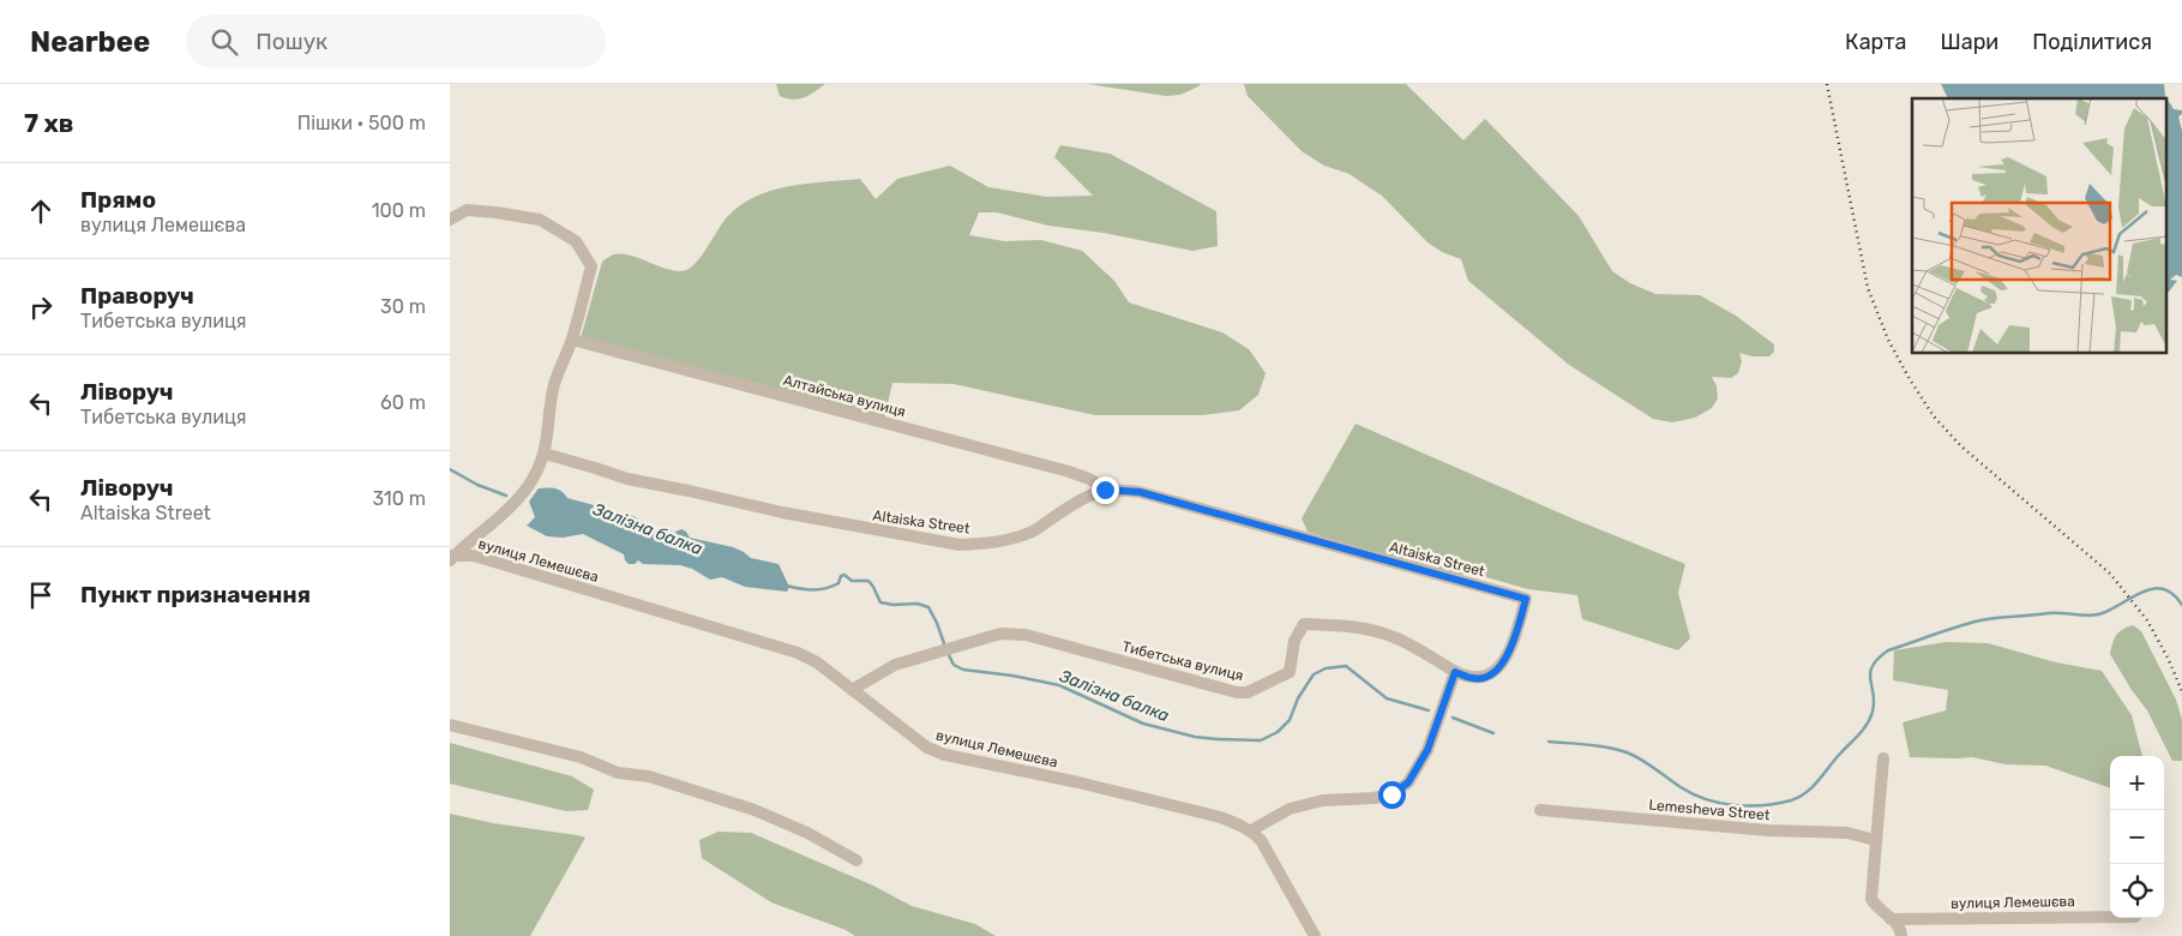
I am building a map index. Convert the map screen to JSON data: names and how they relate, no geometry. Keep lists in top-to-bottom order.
{
  "streets": {
    "street": [
      "Алтайська вулиця",
      "Altaiska Street",
      "вулиця Лемешєва",
      "Тибетська вулиця",
      "Lemesheva Street"
    ]
  },
  "crossings": [
    ["Алтайська вулиця", "Altaiska Street"],
    ["Altaiska Street", "Тибетська вулиця"],
    ["вулиця Лемешєва", "Тибетська вулиця"]
  ],
  "water": ["Залізна балка"],
  "page": {
    "header": "Nearbee",
    "search": "Пошук",
    "nav": ["Карта", "Шари", "Поділитися"],
    "heading": ["7 хв", "Пішки · 500 m"],
    "list": [
      ["Прямо", "вулиця Лемешєва", "100 m"],
      ["Праворуч", "Тибетська вулиця", "30 m"],
      ["Ліворуч", "Тибетська вулиця", "60 m"],
      ["Ліворуч", "Altaiska Street", "310 m"],
      "Пункт призначення"
    ],
    "map_buttons": ["+", "−"]
  }
}
